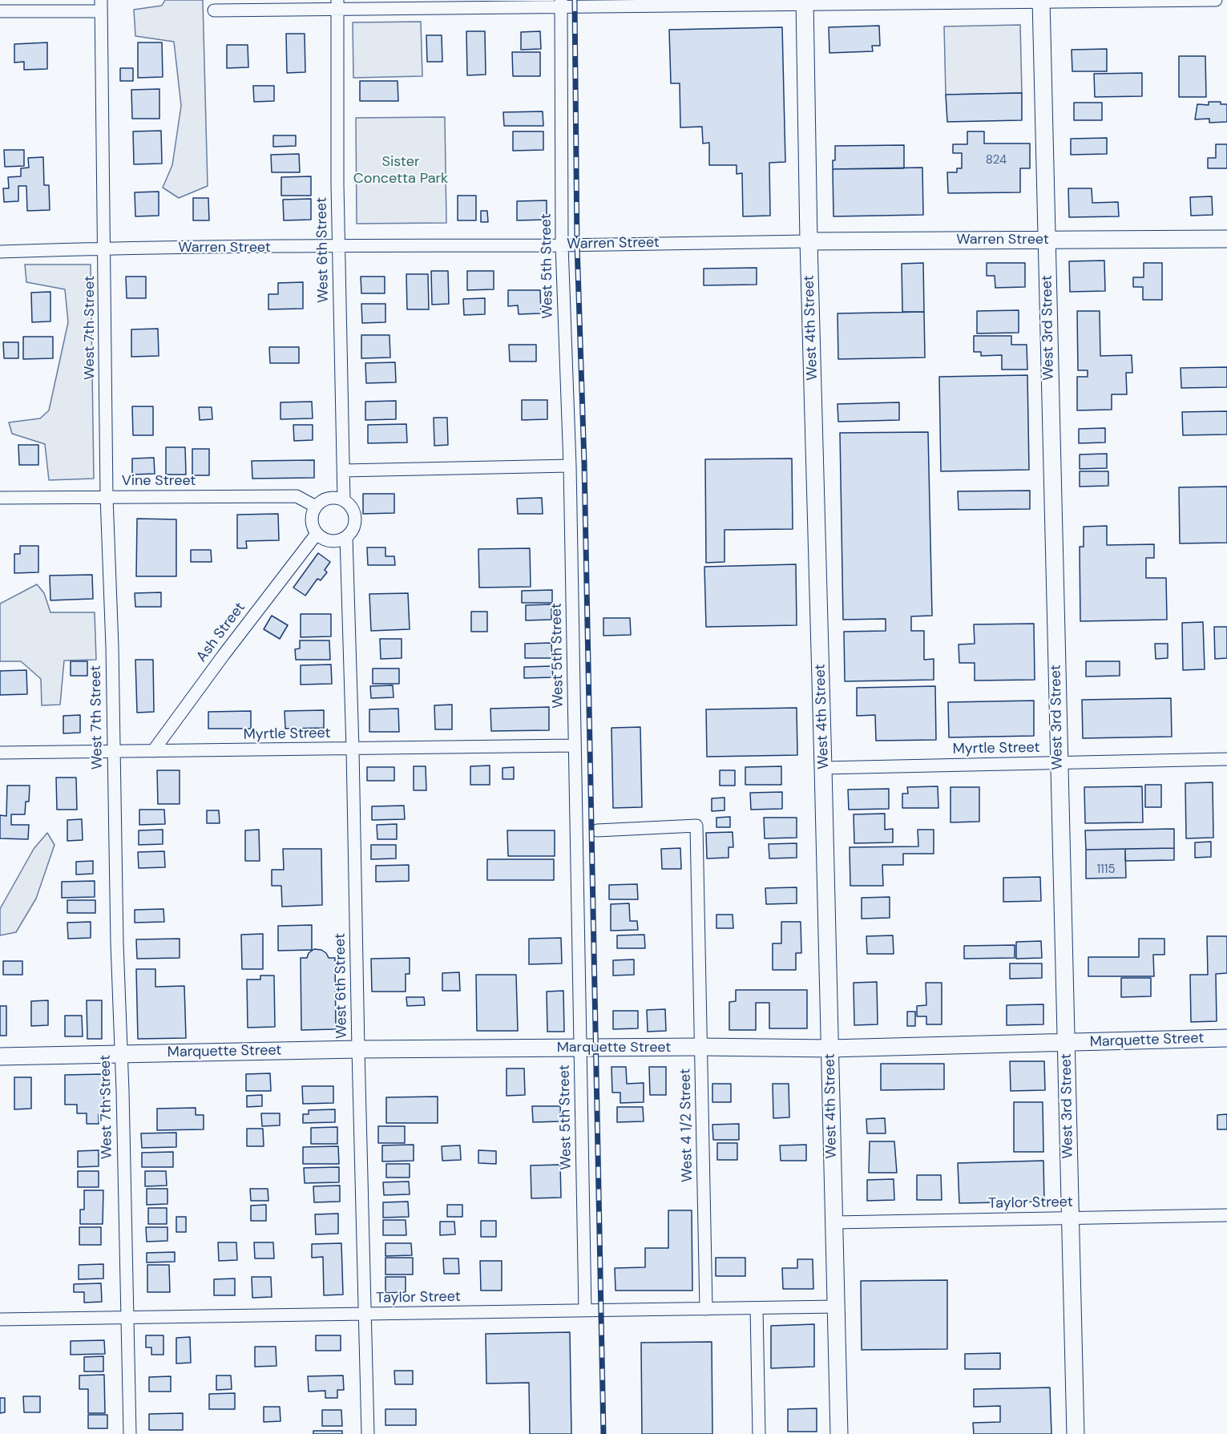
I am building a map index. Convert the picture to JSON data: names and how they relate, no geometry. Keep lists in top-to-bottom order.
{
  "streets": {
    "street": [
      "Warren Street",
      "West 6th Street",
      "West 5th Street",
      "West 7th Street",
      "West 4th Street",
      "West 3rd Street",
      "Vine Street",
      "Ash Street",
      "Myrtle Street",
      "Marquette Street",
      "West 4 1/2 Street",
      "Taylor Street"
    ]
  },
  "crossings": [
    ["Warren Street", "West 6th Street"],
    ["Warren Street", "West 5th Street"],
    ["Warren Street", "West 7th Street"],
    ["Warren Street", "West 4th Street"],
    ["Warren Street", "West 3rd Street"],
    ["West 6th Street", "Vine Street"],
    ["West 6th Street", "Ash Street"],
    ["West 6th Street", "Myrtle Street"],
    ["West 6th Street", "Marquette Street"],
    ["West 6th Street", "Taylor Street"],
    ["West 5th Street", "Myrtle Street"],
    ["West 5th Street", "Marquette Street"],
    ["West 5th Street", "Taylor Street"],
    ["West 7th Street", "Vine Street"],
    ["West 7th Street", "Myrtle Street"],
    ["West 7th Street", "Marquette Street"],
    ["West 7th Street", "Taylor Street"],
    ["West 4th Street", "Myrtle Street"],
    ["West 4th Street", "Marquette Street"],
    ["West 4th Street", "Taylor Street"],
    ["West 3rd Street", "Myrtle Street"],
    ["West 3rd Street", "Marquette Street"],
    ["West 3rd Street", "Taylor Street"],
    ["Vine Street", "Ash Street"],
    ["Ash Street", "Myrtle Street"],
    ["Marquette Street", "West 4 1/2 Street"],
    ["West 4 1/2 Street", "Taylor Street"]
  ],
  "parks": ["Sister Concetta Park"],
  "house_numbers": ["824", "1115"]
}
